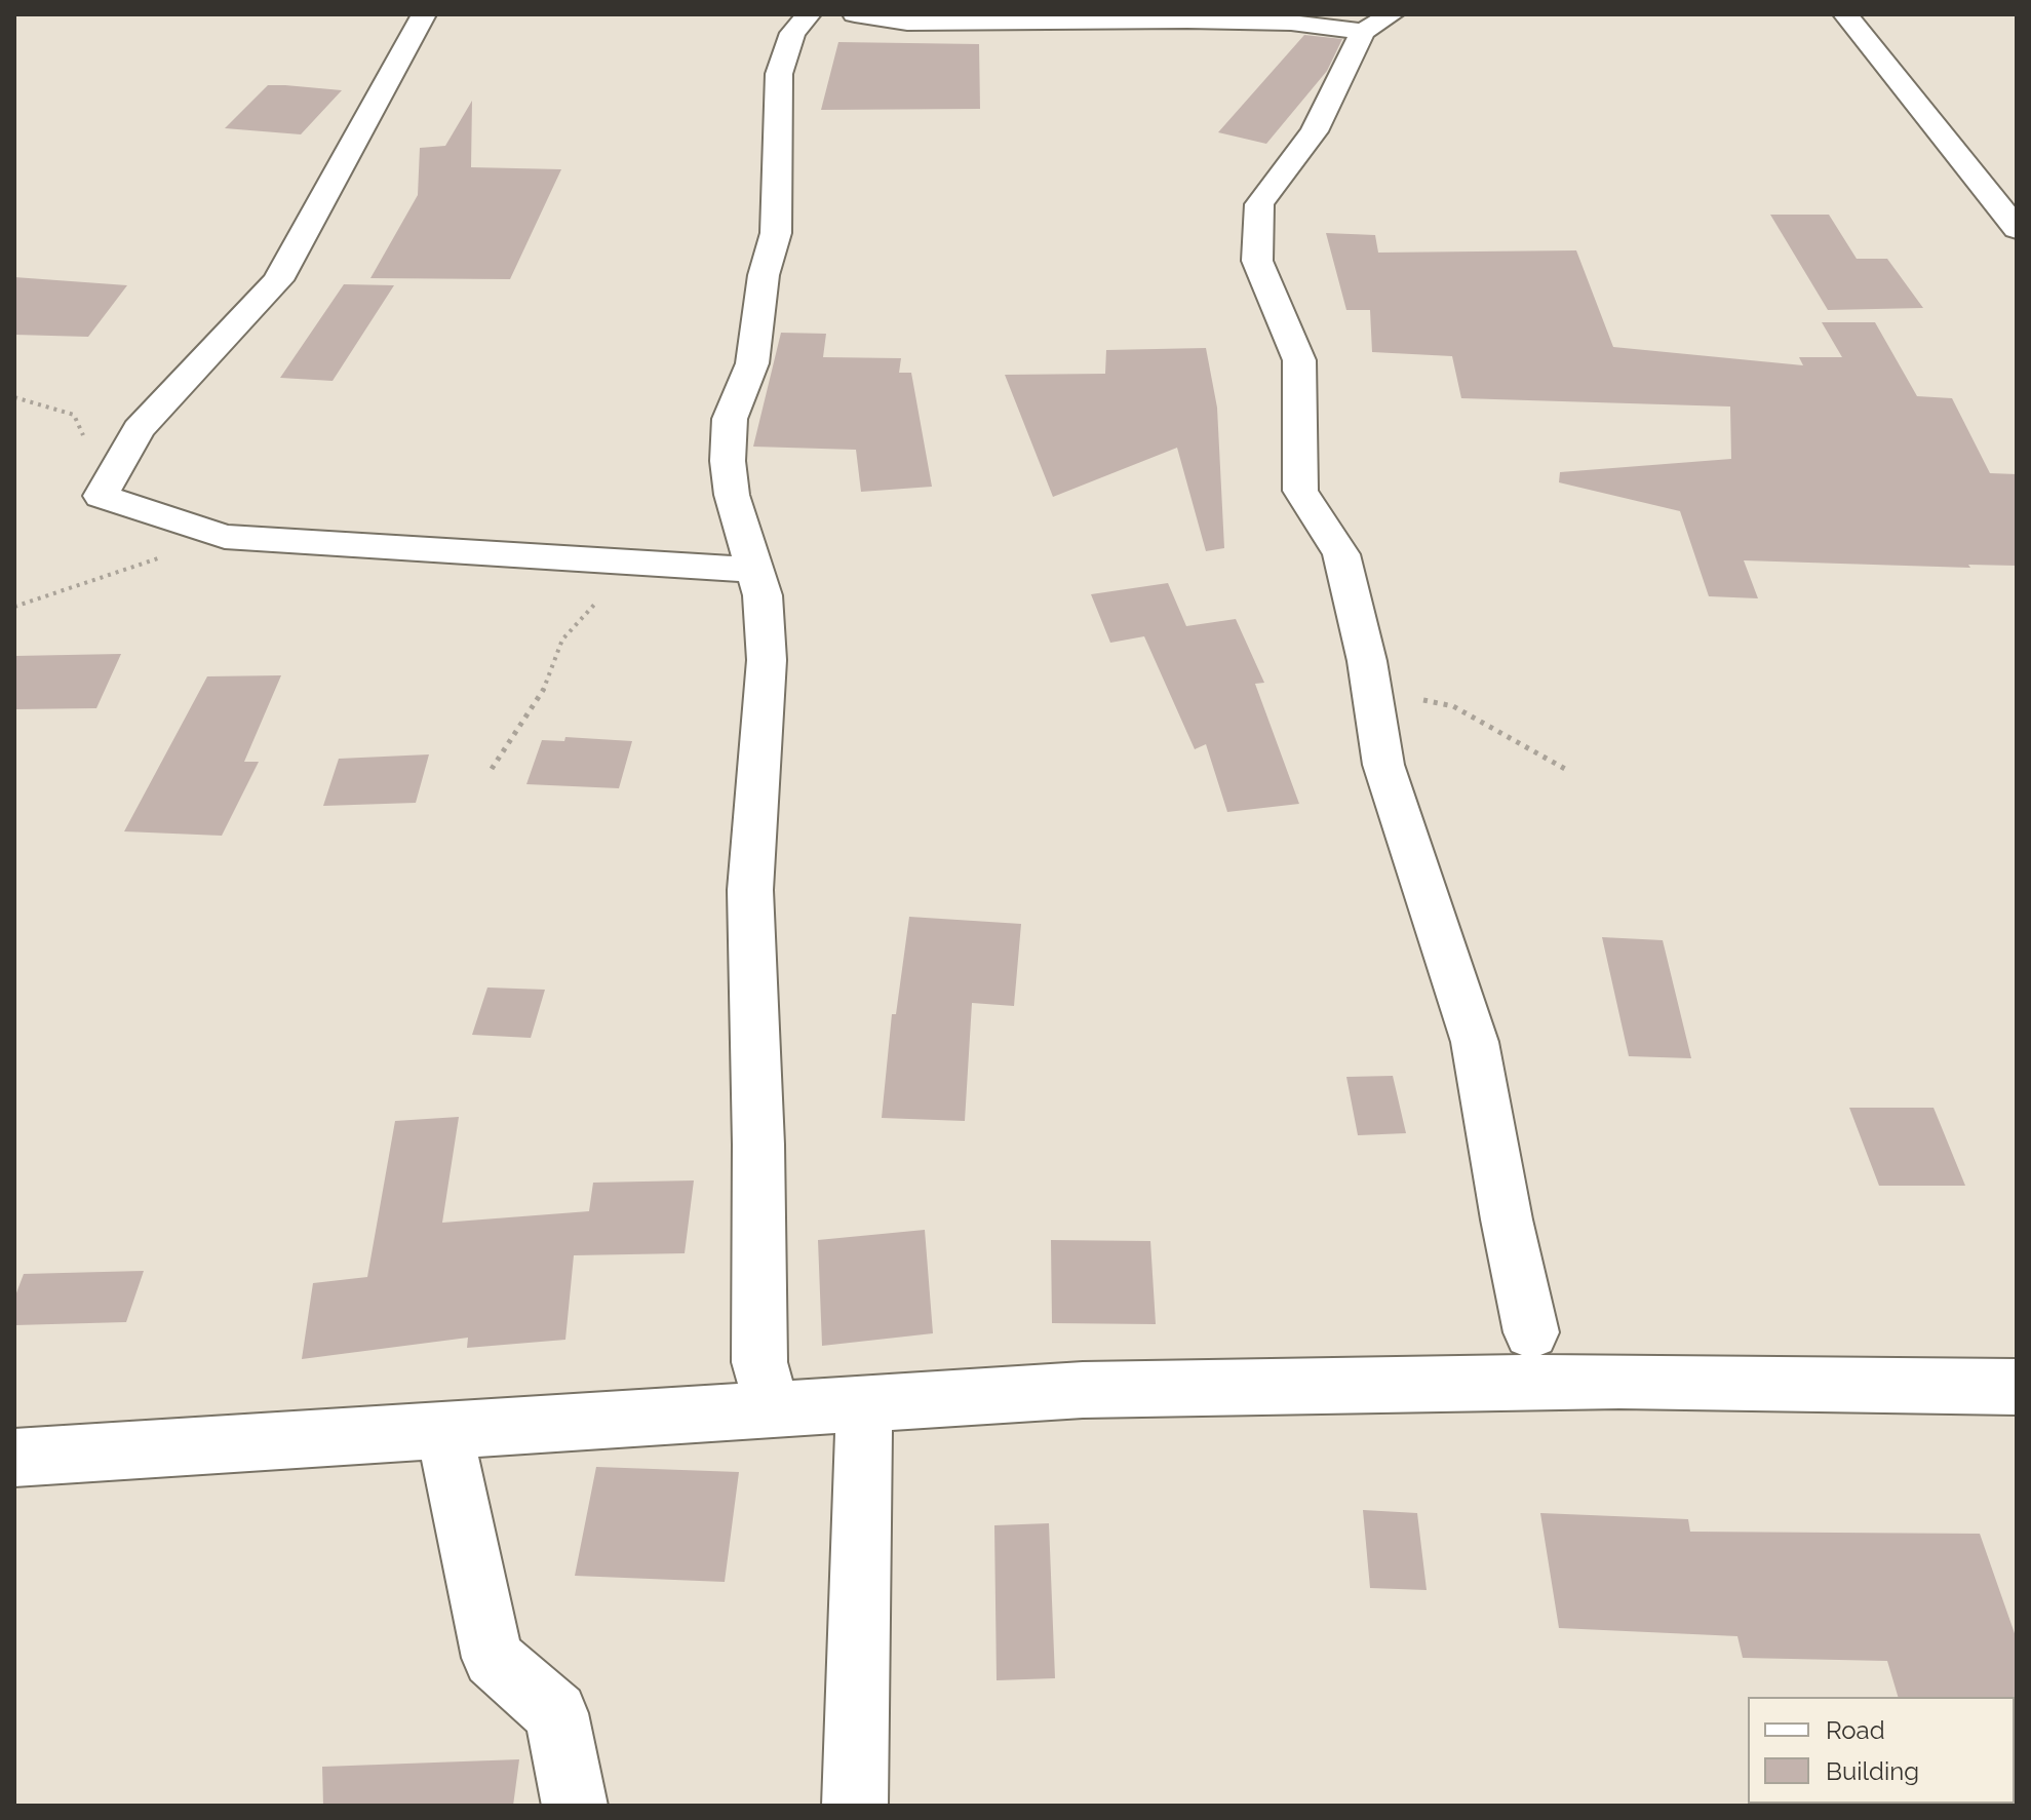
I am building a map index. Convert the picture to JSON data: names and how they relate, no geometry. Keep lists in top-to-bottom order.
{
  "legend": ["Road", "Building"]
}
